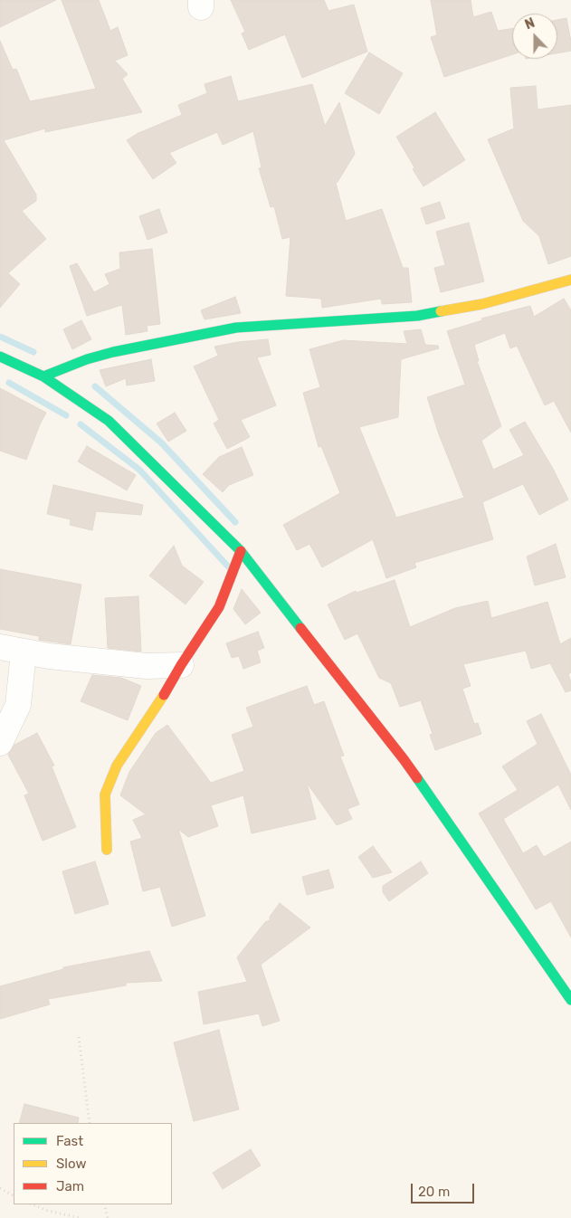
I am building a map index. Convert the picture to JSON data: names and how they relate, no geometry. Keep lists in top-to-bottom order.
{
  "legend": ["Fast", "Slow", "Jam"],
  "scale_bar": "20 m",
  "north": "top"
}
